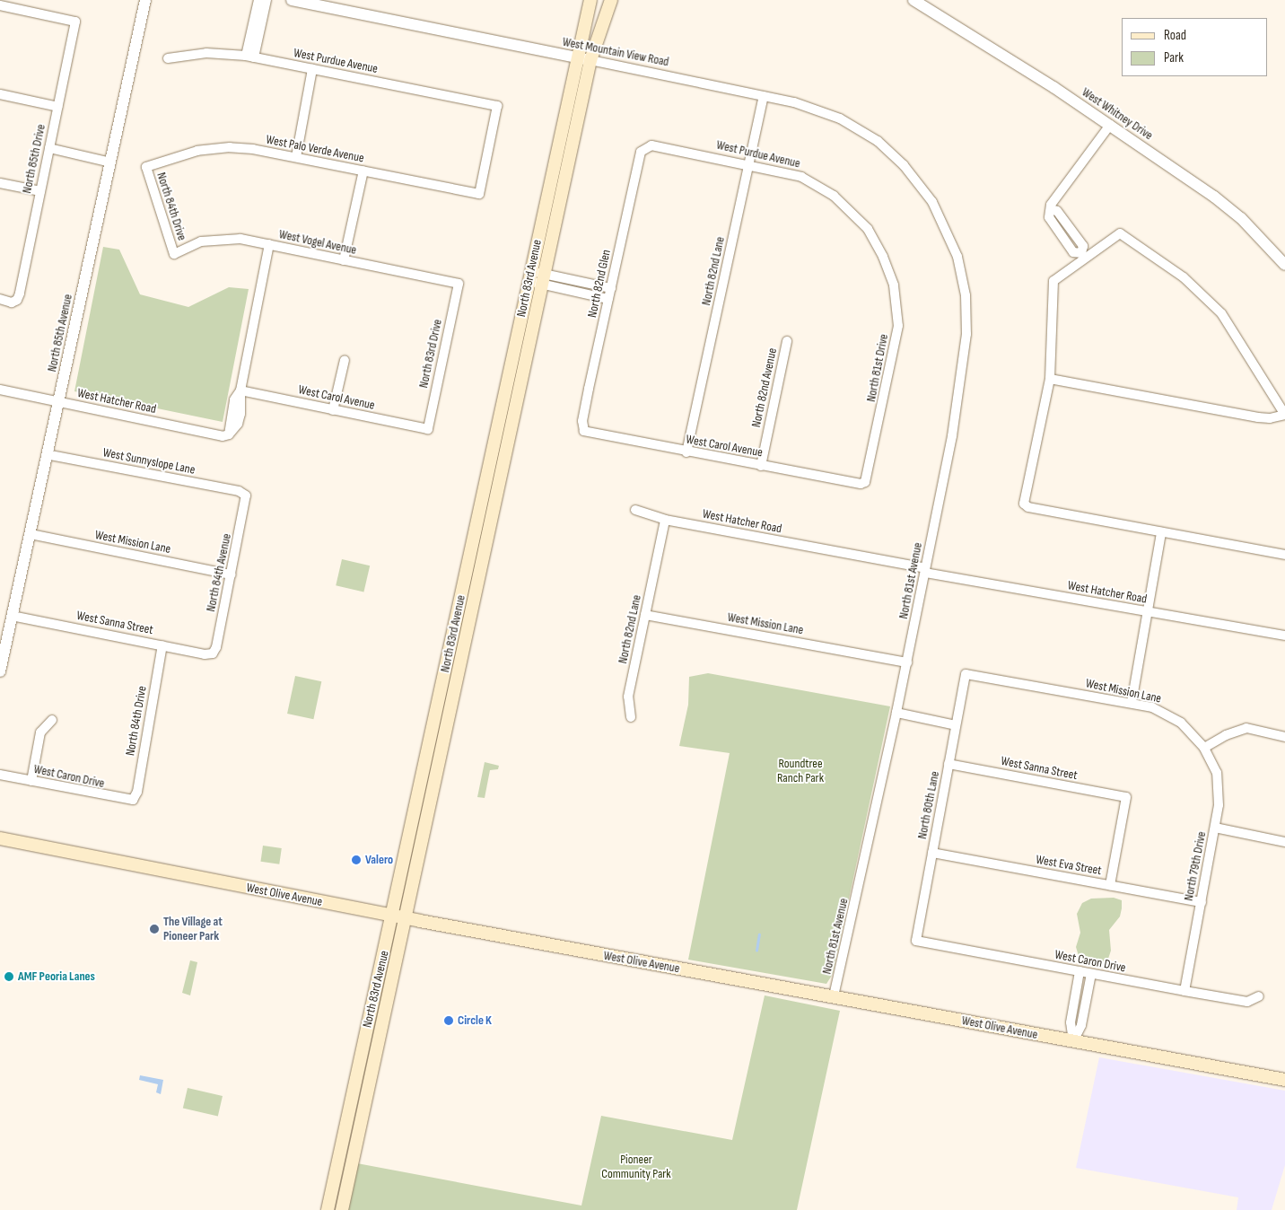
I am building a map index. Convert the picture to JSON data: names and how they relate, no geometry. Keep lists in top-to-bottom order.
{
  "streets": {
    "main road": ["North 83rd Avenue", "West Olive Avenue"],
    "street": [
      "West Mountain View Road",
      "West Purdue Avenue",
      "West Whitney Drive",
      "West Palo Verde Avenue",
      "North 85th Drive",
      "North 84th Drive",
      "West Vogel Avenue",
      "North 82nd Lane",
      "North 82nd Glen",
      "North 85th Avenue",
      "North 83rd Drive",
      "North 81st Drive",
      "North 82nd Avenue",
      "West Carol Avenue",
      "West Hatcher Road",
      "West Sunnyslope Lane",
      "West Mission Lane",
      "North 84th Avenue",
      "North 81st Avenue",
      "West Sanna Street",
      "West Caron Drive",
      "North 80th Lane",
      "West Eva Street",
      "North 79th Drive"
    ]
  },
  "crossings": [
    ["West Mountain View Road", "North 82nd Lane"],
    ["West Mountain View Road", "North 83rd Avenue"],
    ["West Mountain View Road", "North 81st Avenue"],
    ["West Purdue Avenue", "West Palo Verde Avenue"],
    ["West Purdue Avenue", "North 82nd Lane"],
    ["West Purdue Avenue", "North 82nd Glen"],
    ["West Purdue Avenue", "North 81st Drive"],
    ["West Palo Verde Avenue", "North 84th Drive"],
    ["North 84th Drive", "West Vogel Avenue"],
    ["North 84th Drive", "West Sanna Street"],
    ["North 84th Drive", "West Caron Drive"],
    ["West Vogel Avenue", "North 83rd Drive"],
    ["North 82nd Lane", "West Carol Avenue"],
    ["North 82nd Lane", "West Hatcher Road"],
    ["North 82nd Lane", "West Mission Lane"],
    ["North 83rd Avenue", "West Olive Avenue"],
    ["North 82nd Glen", "West Carol Avenue"],
    ["North 85th Avenue", "West Hatcher Road"],
    ["North 85th Avenue", "West Sunnyslope Lane"],
    ["North 85th Avenue", "West Mission Lane"],
    ["North 85th Avenue", "West Sanna Street"],
    ["North 83rd Drive", "West Carol Avenue"],
    ["North 81st Drive", "West Carol Avenue"],
    ["North 82nd Avenue", "West Carol Avenue"],
    ["West Carol Avenue", "West Hatcher Road"],
    ["West Hatcher Road", "North 81st Avenue"],
    ["West Sunnyslope Lane", "North 84th Avenue"],
    ["West Mission Lane", "North 84th Avenue"],
    ["West Mission Lane", "North 81st Avenue"],
    ["West Mission Lane", "North 80th Lane"],
    ["West Mission Lane", "North 79th Drive"],
    ["North 84th Avenue", "West Sanna Street"],
    ["North 81st Avenue", "West Olive Avenue"],
    ["West Sanna Street", "North 80th Lane"],
    ["West Sanna Street", "West Eva Street"],
    ["West Caron Drive", "North 80th Lane"],
    ["West Caron Drive", "North 79th Drive"],
    ["North 80th Lane", "West Eva Street"],
    ["West Eva Street", "North 79th Drive"]
  ],
  "parks": ["Roundtree Ranch Park", "Pioneer Community Park"],
  "places": [
    "Valero",
    "The Village at Pioneer Park",
    "AMF Peoria Lanes",
    "Circle K"
  ],
  "legend": ["Road", "Park"]
}
